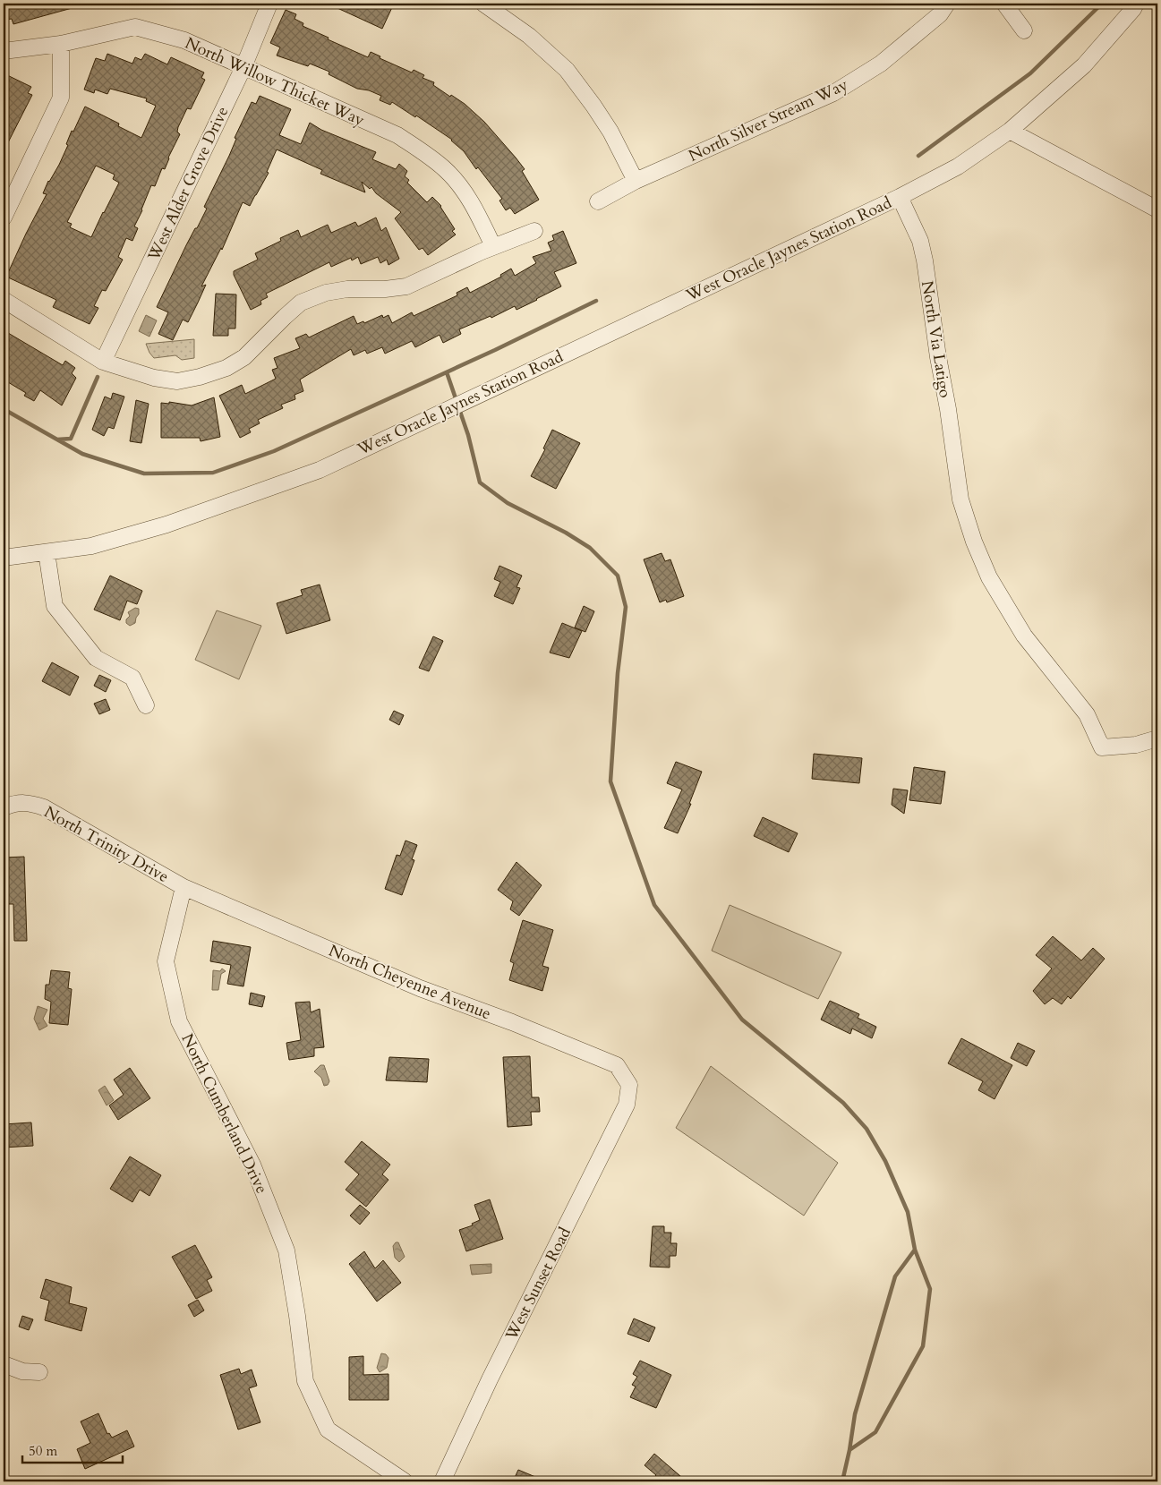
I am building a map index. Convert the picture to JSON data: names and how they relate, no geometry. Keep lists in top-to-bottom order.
{
  "streets": {
    "street": [
      "North Willow Thicket Way",
      "North Silver Stream Way",
      "West Alder Grove Drive",
      "West Oracle Jaynes Station Road",
      "North Via Latigo",
      "North Trinity Drive",
      "North Cheyenne Avenue",
      "North Cumberland Drive",
      "West Sunset Road"
    ]
  },
  "crossings": [
    ["North Willow Thicket Way", "West Alder Grove Drive"],
    ["West Oracle Jaynes Station Road", "North Via Latigo"],
    ["North Trinity Drive", "North Cheyenne Avenue"],
    ["North Trinity Drive", "North Cumberland Drive"],
    ["North Cheyenne Avenue", "North Cumberland Drive"],
    ["North Cheyenne Avenue", "West Sunset Road"]
  ],
  "scale_bar": "50 m"
}
